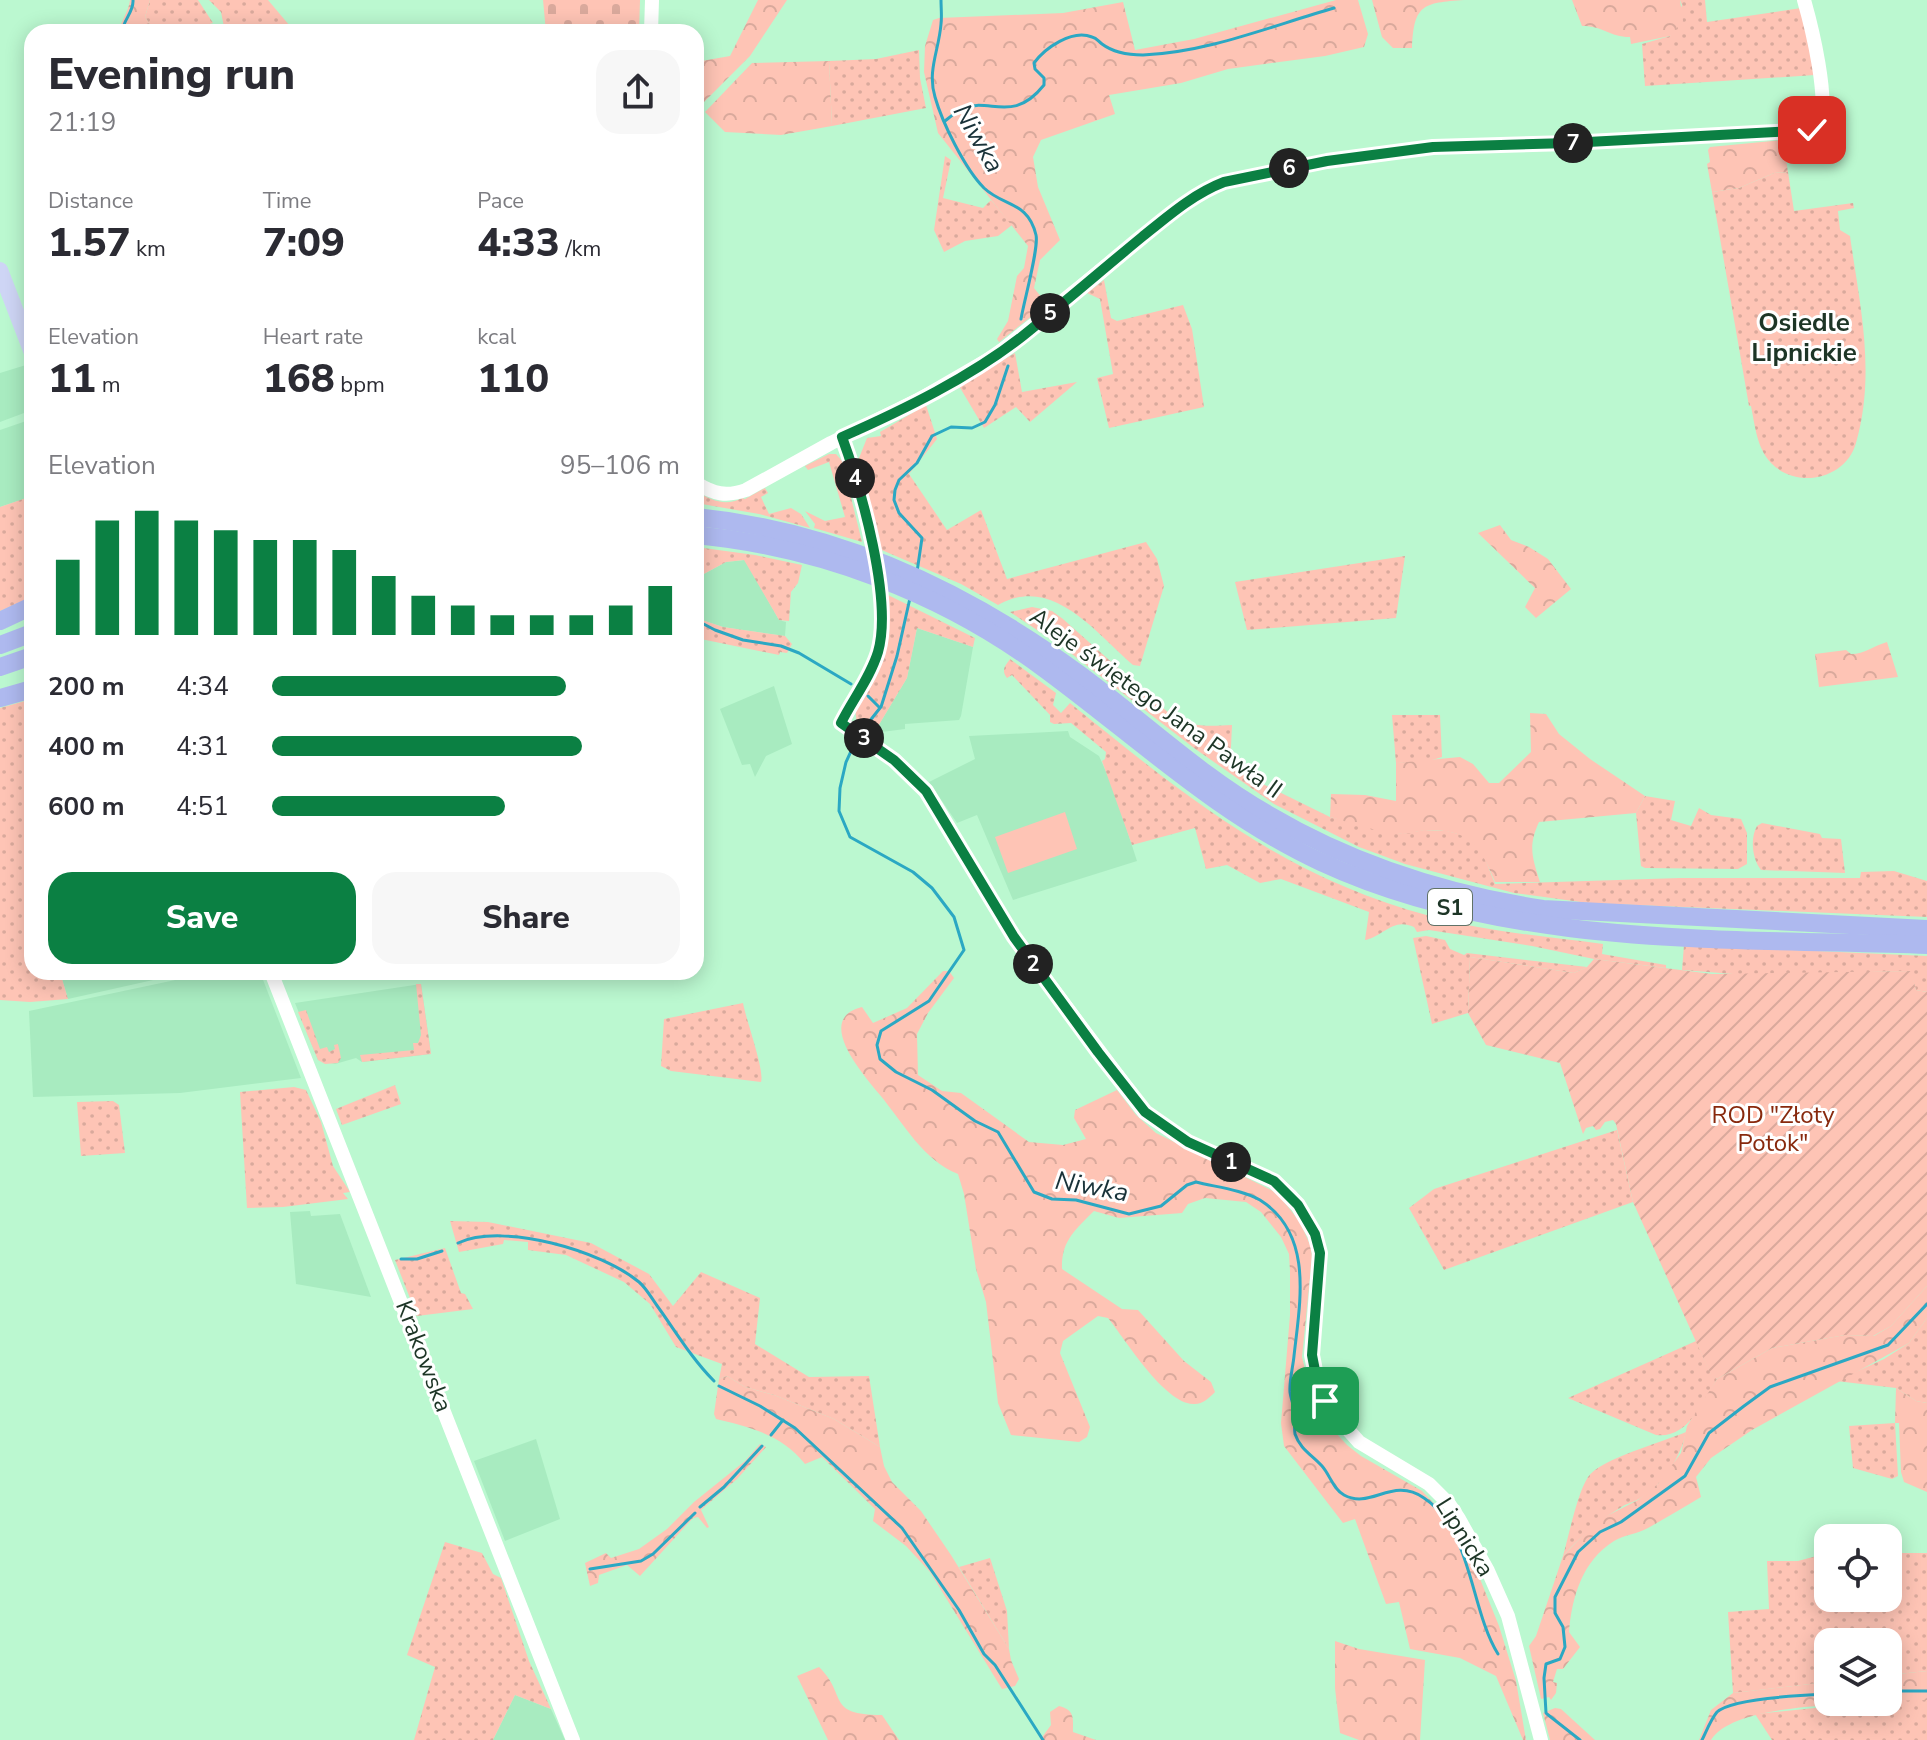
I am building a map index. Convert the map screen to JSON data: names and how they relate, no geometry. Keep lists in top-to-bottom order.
{
  "streets": {
    "highway": ["Aleje świętego Jana Pawła II", "S1"],
    "street": ["Krakowska", "Lipnicka"]
  },
  "districts": ["Osiedle Lipnickie"],
  "water": ["Niwka"],
  "parks": ["ROD \"Złoty Potok\""],
  "page": {
    "heading": ["Evening run", "21:19"],
    "pins": [
      "7",
      "6",
      "5",
      "4",
      "3",
      "2",
      "1"
    ],
    "stats": [
      ["Distance", "1.57 km"],
      ["Time", "7:09"],
      ["Pace", "4:33 /km"],
      ["Elevation", "11 m"],
      ["Heart rate", "168 bpm"],
      ["kcal", "110"]
    ],
    "chart": ["Elevation", "95–106 m"],
    "list": [
      {
        "name": "200 m",
        "note": "4:34"
      },
      {
        "name": "400 m",
        "note": "4:31"
      },
      {
        "name": "600 m",
        "note": "4:51"
      }
    ],
    "buttons": ["Save", "Share"]
  }
}
